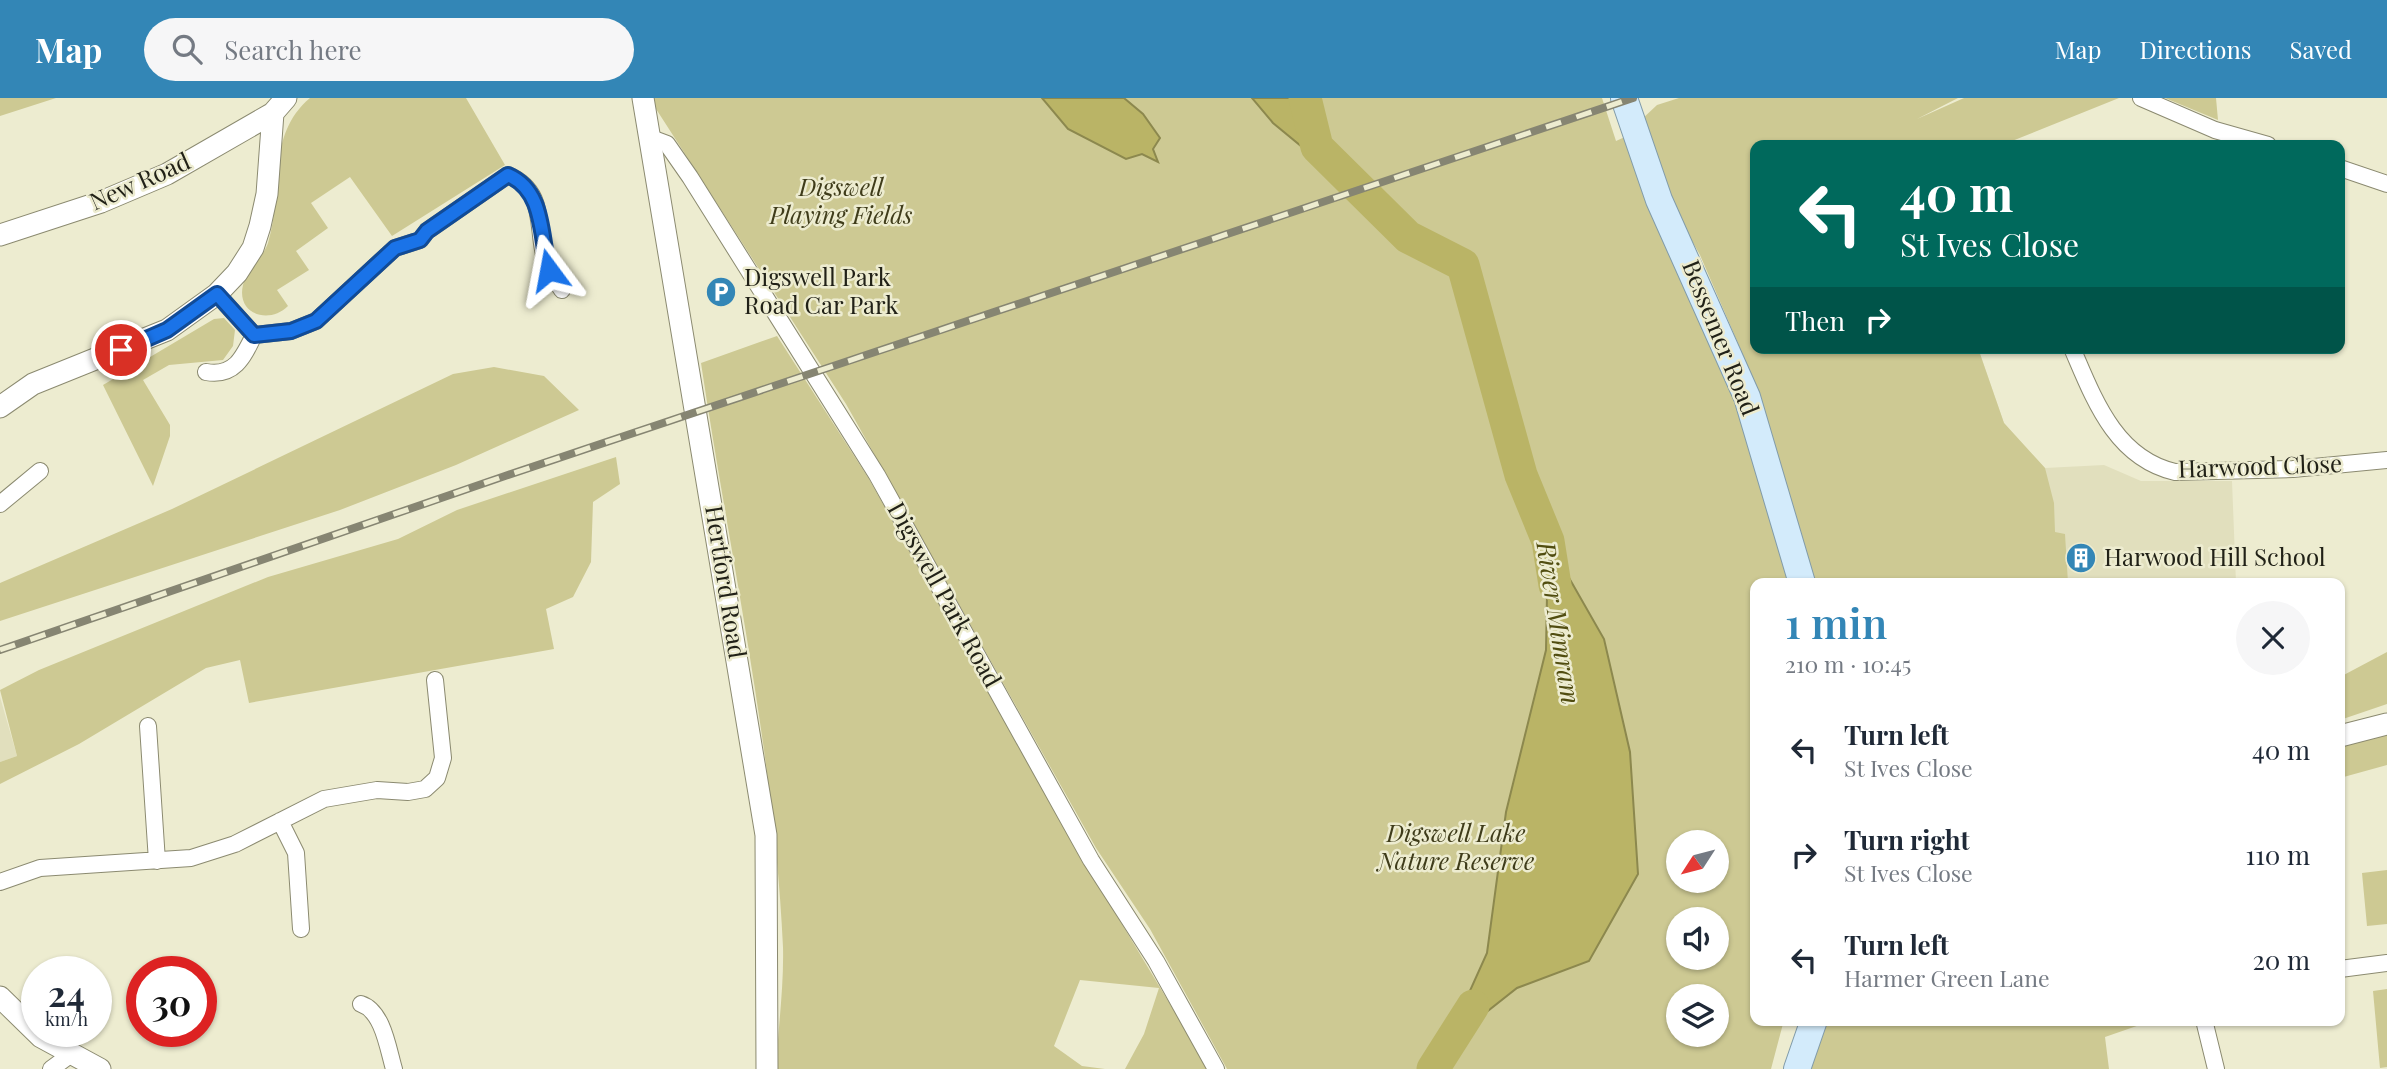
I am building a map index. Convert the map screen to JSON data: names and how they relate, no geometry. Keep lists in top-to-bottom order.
{
  "streets": {
    "main road": ["Bessemer Road"],
    "street": [
      "New Road",
      "Harwood Close",
      "Hertford Road",
      "Digswell Park Road"
    ]
  },
  "crossings": [
    ["Hertford Road", "Digswell Park Road"]
  ],
  "water": ["River Mimram"],
  "parks": ["Digswell Playing Fields", "Digswell Lake Nature Reserve"],
  "places": {
    "parking": ["Digswell Park Road Car Park"],
    "building": ["Harwood Hill School"]
  },
  "north": "bottom left",
  "page": {
    "header": "Map",
    "search": "Search here",
    "nav": ["Map", "Directions", "Saved"],
    "turn": ["40 m", "St Ives Close"],
    "then": "Then",
    "heading": ["1 min", "210 m · 10:45"],
    "list": [
      {
        "name": "Turn left",
        "note": "St Ives Close",
        "value": "40 m"
      },
      {
        "name": "Turn right",
        "note": "St Ives Close",
        "value": "110 m"
      },
      {
        "name": "Turn left",
        "note": "Harmer Green Lane",
        "value": "20 m"
      }
    ],
    "speed": "24 km/h",
    "limit": "30"
  }
}
